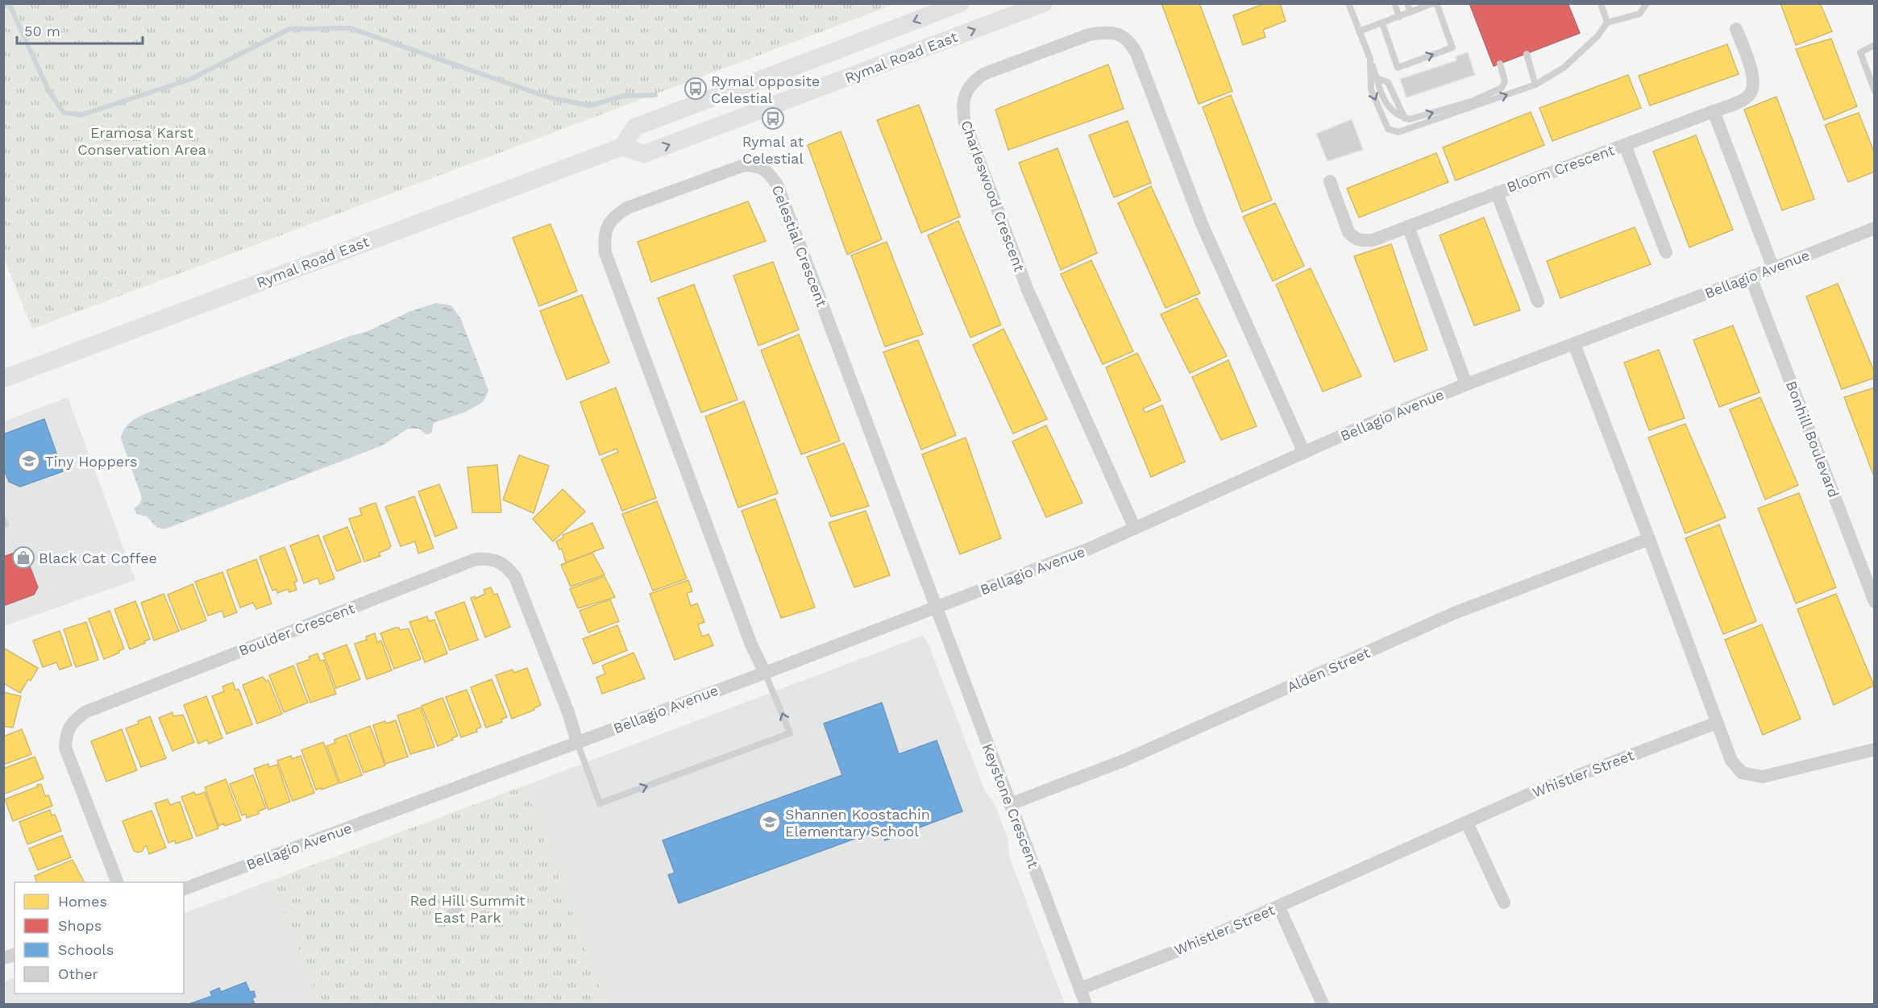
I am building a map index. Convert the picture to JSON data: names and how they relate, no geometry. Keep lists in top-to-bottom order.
{
  "streets": {
    "main road": ["Rymal Road East"],
    "street": [
      "Bloom Crescent",
      "Charleswood Crescent",
      "Celestial Crescent",
      "Bellagio Avenue",
      "Bonhill Boulevard",
      "Boulder Crescent",
      "Alden Street",
      "Whistler Street",
      "Keystone Crescent"
    ]
  },
  "crossings": [
    ["Charleswood Crescent", "Bellagio Avenue"],
    ["Celestial Crescent", "Bellagio Avenue"],
    ["Celestial Crescent", "Keystone Crescent"],
    ["Bellagio Avenue", "Bonhill Boulevard"],
    ["Bellagio Avenue", "Boulder Crescent"],
    ["Bellagio Avenue", "Keystone Crescent"],
    ["Alden Street", "Keystone Crescent"],
    ["Whistler Street", "Keystone Crescent"]
  ],
  "parks": ["Eramosa Karst Conservation Area", "Red Hill Summit East Park"],
  "places": {
    "bus stop": ["Rymal opposite Celestial", "Rymal at Celestial"],
    "school or university": ["Tiny Hoppers", "Shannen Koostachin Elementary School"],
    "shop": ["Black Cat Coffee"]
  },
  "legend": [
    "Homes",
    "Shops",
    "Schools",
    "Other"
  ],
  "scale_bar": "50 m"
}
